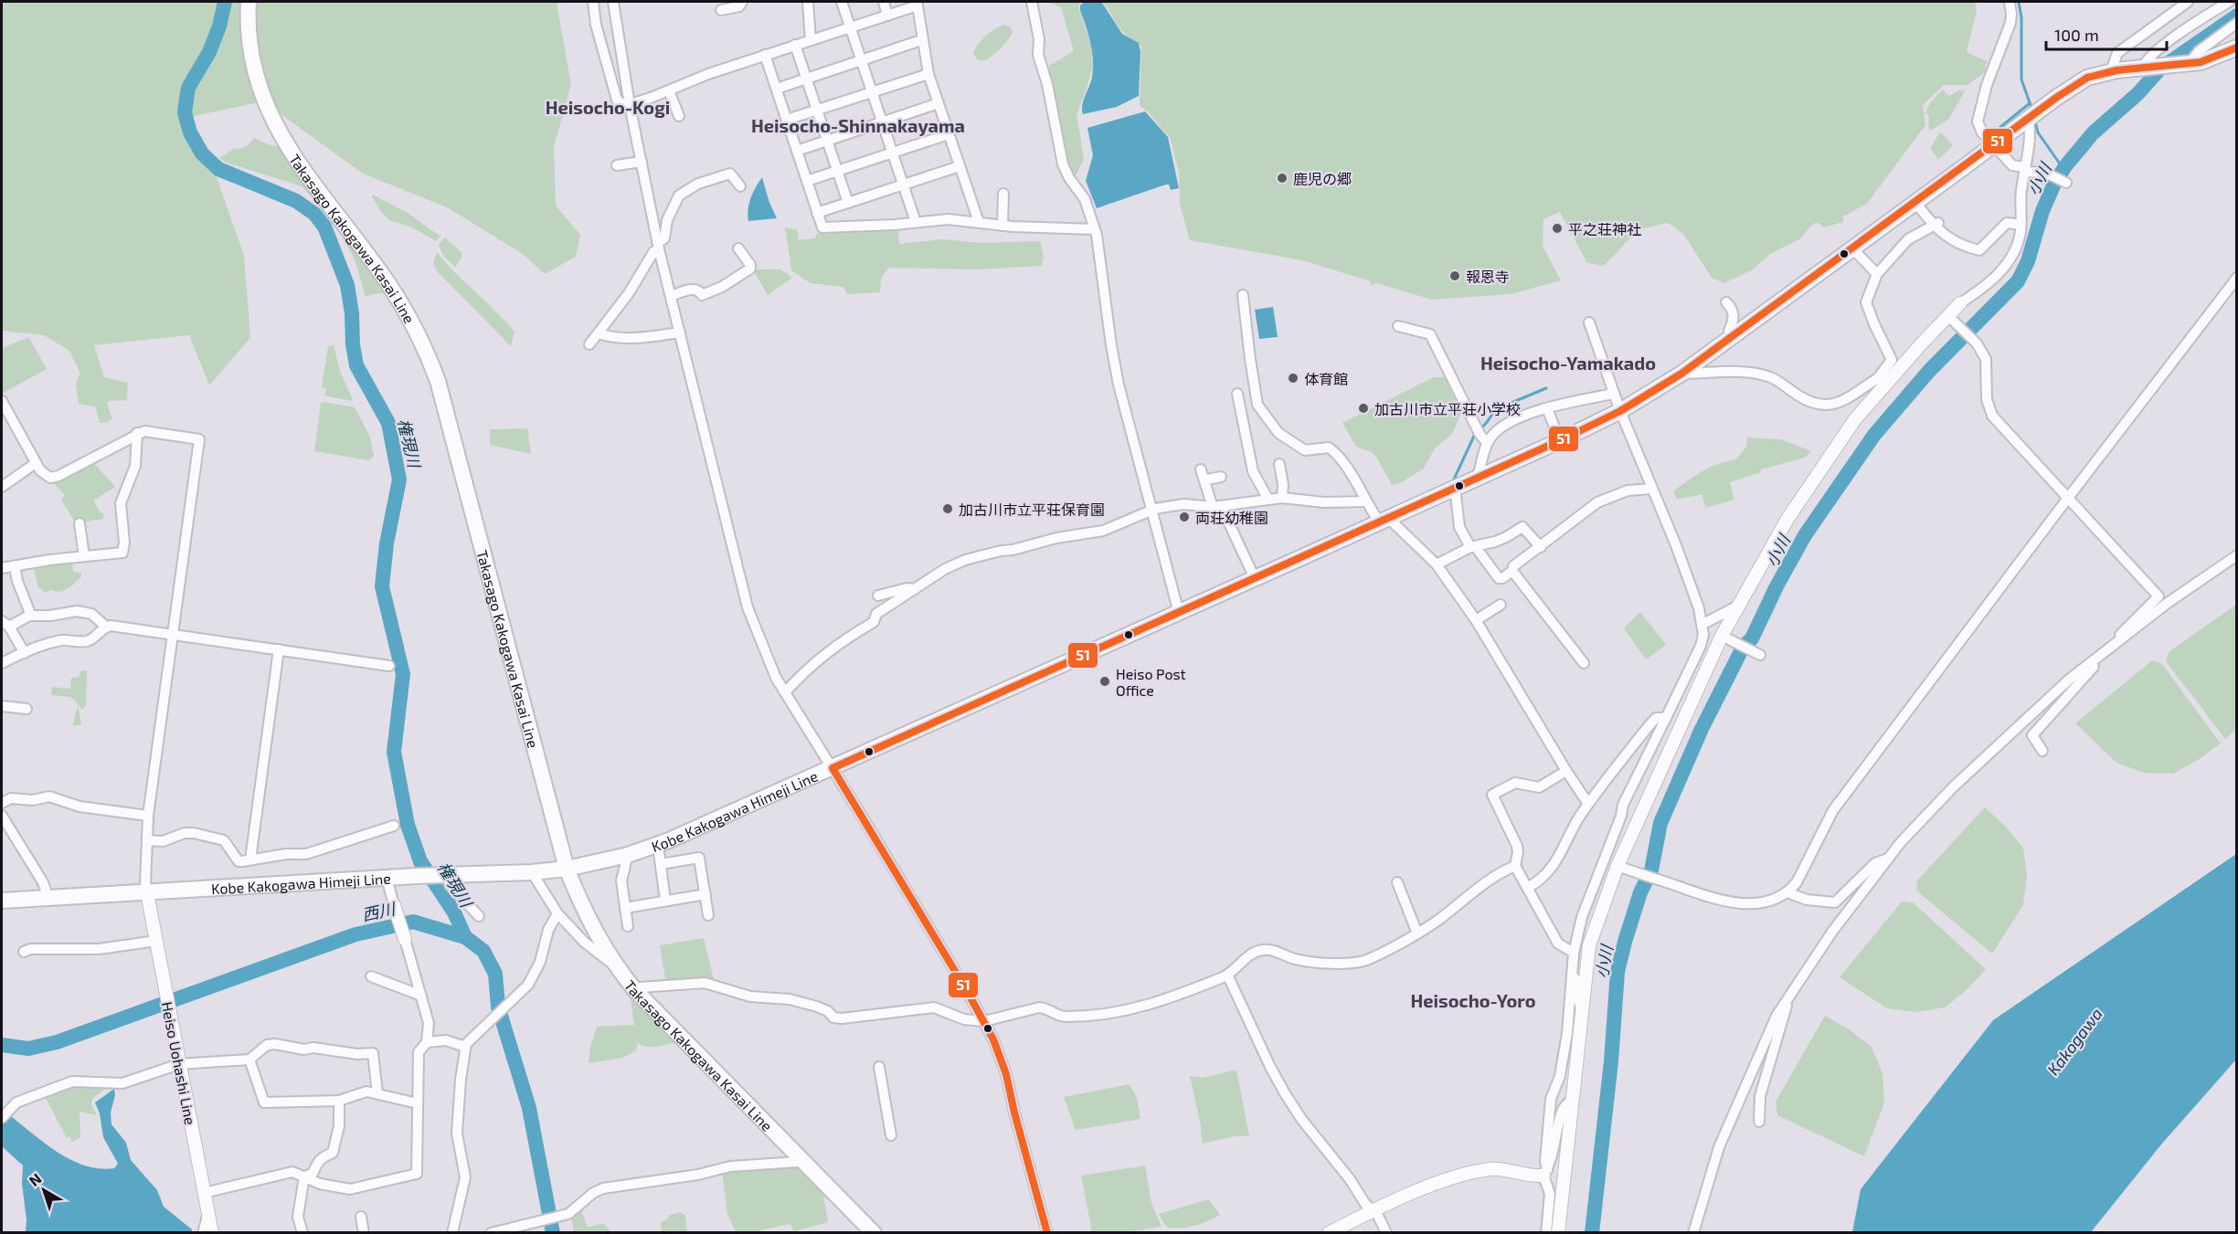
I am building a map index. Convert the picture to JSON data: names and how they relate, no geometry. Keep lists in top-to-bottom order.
{
  "streets": {
    "main road": ["Takasago Kakogawa Kasai Line", "Kobe Kakogawa Himeji Line"],
    "street": ["Heiso Uohashi Line"]
  },
  "crossings": [
    ["Takasago Kakogawa Kasai Line", "Kobe Kakogawa Himeji Line"],
    ["Kobe Kakogawa Himeji Line", "Heiso Uohashi Line"]
  ],
  "districts": [
    "Heisocho-Kogi",
    "Heisocho-Shinnakayama",
    "Heisocho-Yamakado",
    "Heisocho-Yoro"
  ],
  "water": [
    "小川",
    "権現川",
    "西川",
    "Kakogawa"
  ],
  "places": [
    "鹿児の郷",
    "平之荘神社",
    "報恩寺",
    "体育館",
    "加古川市立平荘小学校",
    "加古川市立平荘保育園",
    "両荘幼稚園",
    "Heiso Post Office"
  ],
  "lines": ["transit line 51"],
  "scale_bar": "100 m",
  "north": "top left"
}
